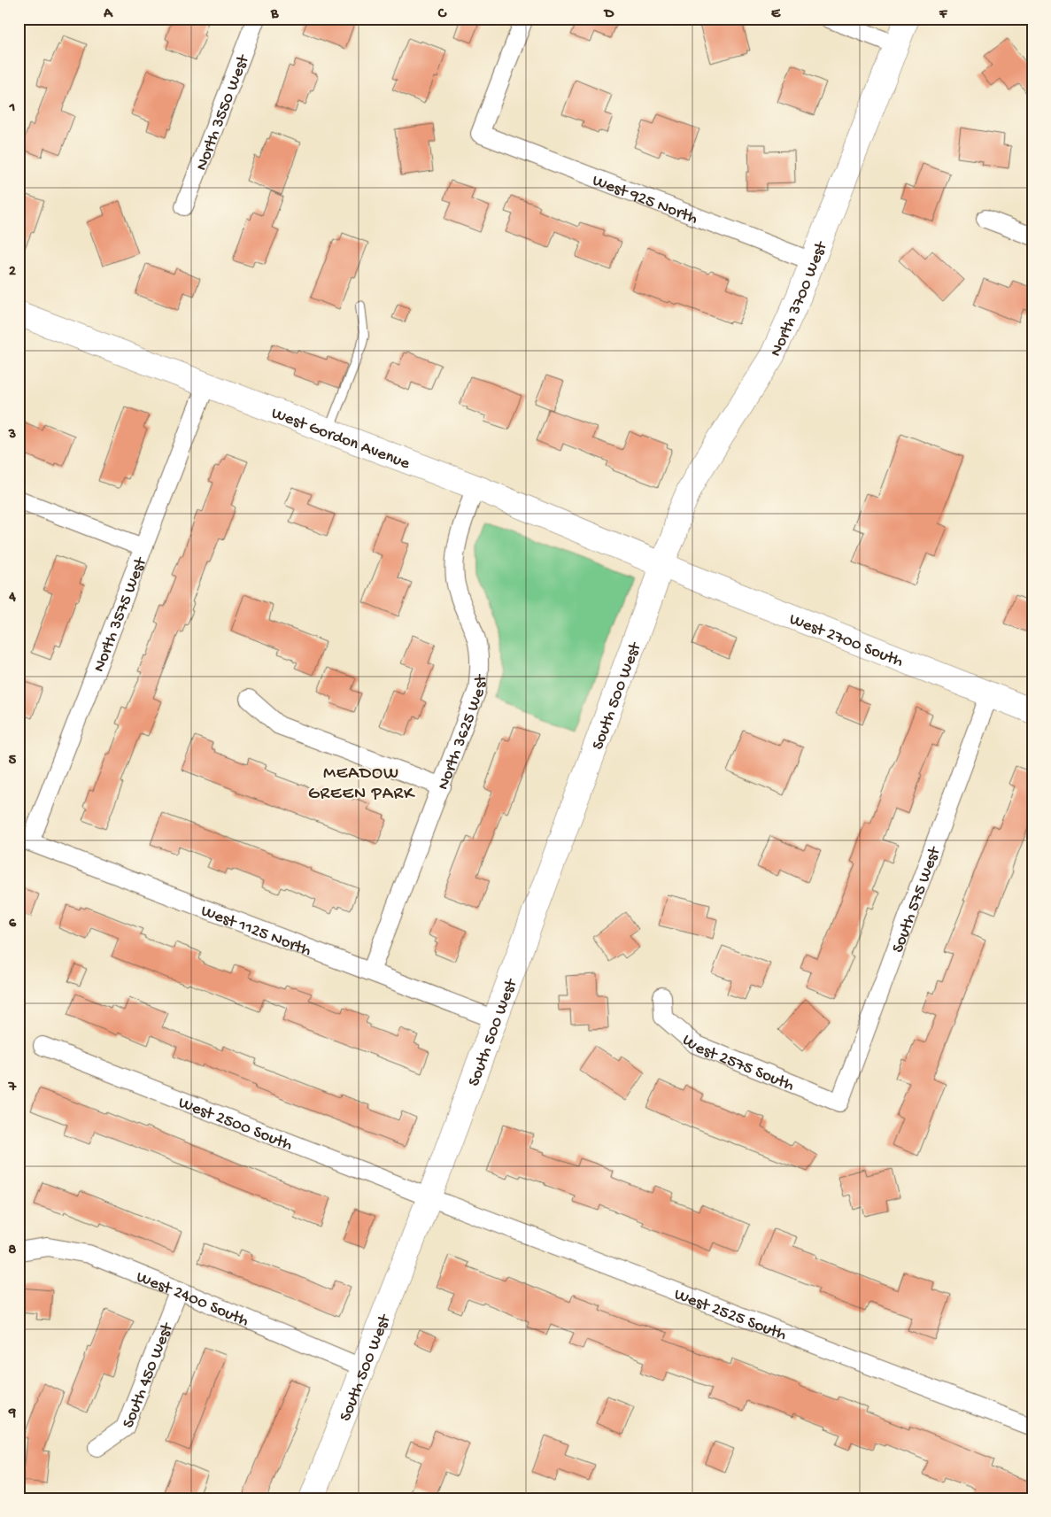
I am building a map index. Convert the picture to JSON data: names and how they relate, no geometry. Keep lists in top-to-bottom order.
{
  "streets": {
    "street": [
      "North 3550 West",
      "West 925 North",
      "North 3700 West",
      "West Gordon Avenue",
      "North 3575 West",
      "West 2700 South",
      "South 500 West",
      "North 3625 West",
      "South 575 West",
      "West 1125 North",
      "West 2575 South",
      "West 2500 South",
      "West 2400 South",
      "West 2525 South",
      "South 450 West"
    ]
  },
  "crossings": [
    ["West 925 North", "North 3700 West"],
    ["North 3700 West", "West Gordon Avenue"],
    ["North 3700 West", "West 2700 South"],
    ["North 3700 West", "South 500 West"],
    ["West Gordon Avenue", "North 3575 West"],
    ["West Gordon Avenue", "West 2700 South"],
    ["West Gordon Avenue", "South 500 West"],
    ["West Gordon Avenue", "North 3625 West"],
    ["North 3575 West", "West 1125 North"],
    ["West 2700 South", "South 500 West"],
    ["West 2700 South", "South 575 West"],
    ["South 500 West", "West 1125 North"],
    ["South 500 West", "West 2500 South"],
    ["South 500 West", "West 2400 South"],
    ["South 500 West", "West 2525 South"],
    ["North 3625 West", "West 1125 North"],
    ["South 575 West", "West 2575 South"],
    ["West 2500 South", "West 2525 South"],
    ["West 2400 South", "South 450 West"]
  ],
  "districts": ["MEADOW GREEN PARK"],
  "grid": {
    "columns": [
      "A",
      "B",
      "C",
      "D",
      "E",
      "F"
    ],
    "rows": [
      "1",
      "2",
      "3",
      "4",
      "5",
      "6",
      "7",
      "8",
      "9"
    ]
  }
}
